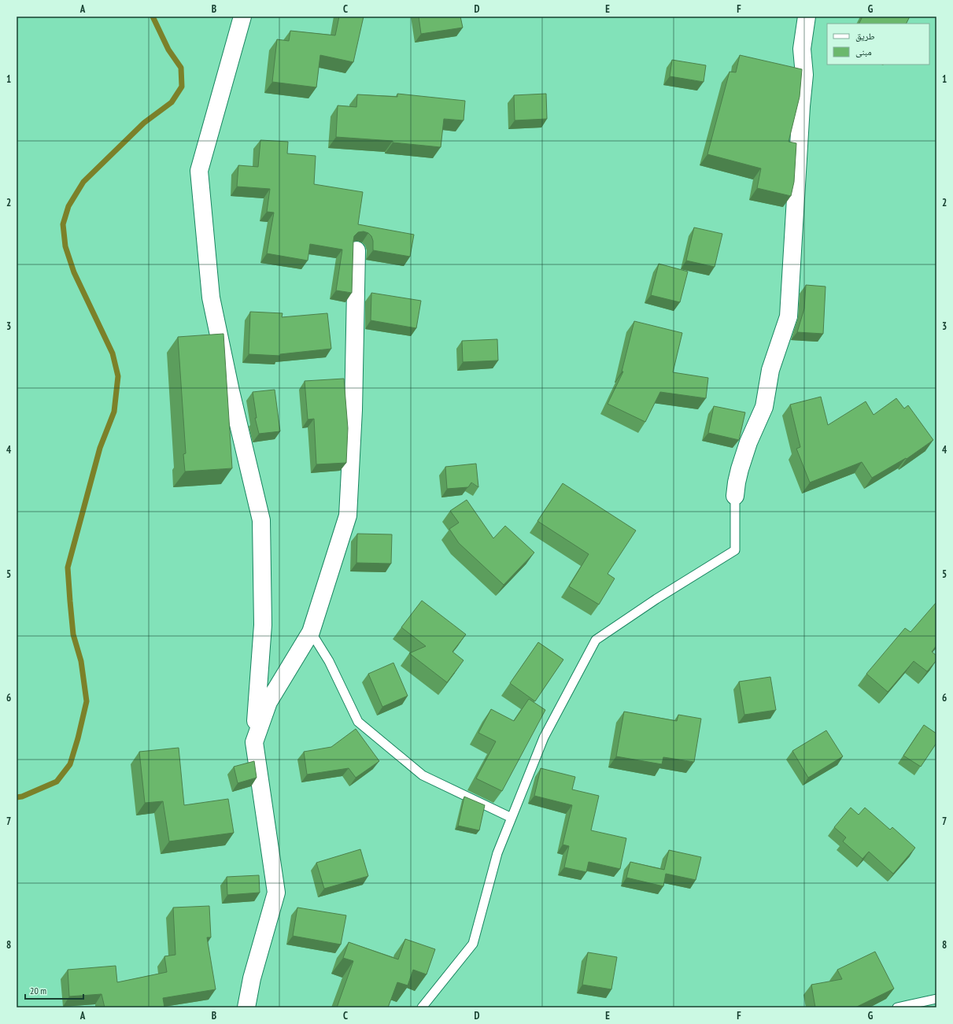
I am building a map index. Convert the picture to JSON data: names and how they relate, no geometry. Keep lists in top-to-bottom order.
{
  "legend": ["طريق", "مبنى"],
  "scale_bar": "20 m",
  "grid": {
    "columns": [
      "A",
      "B",
      "C",
      "D",
      "E",
      "F",
      "G"
    ],
    "rows": [
      "1",
      "2",
      "3",
      "4",
      "5",
      "6",
      "7",
      "8"
    ]
  }
}
